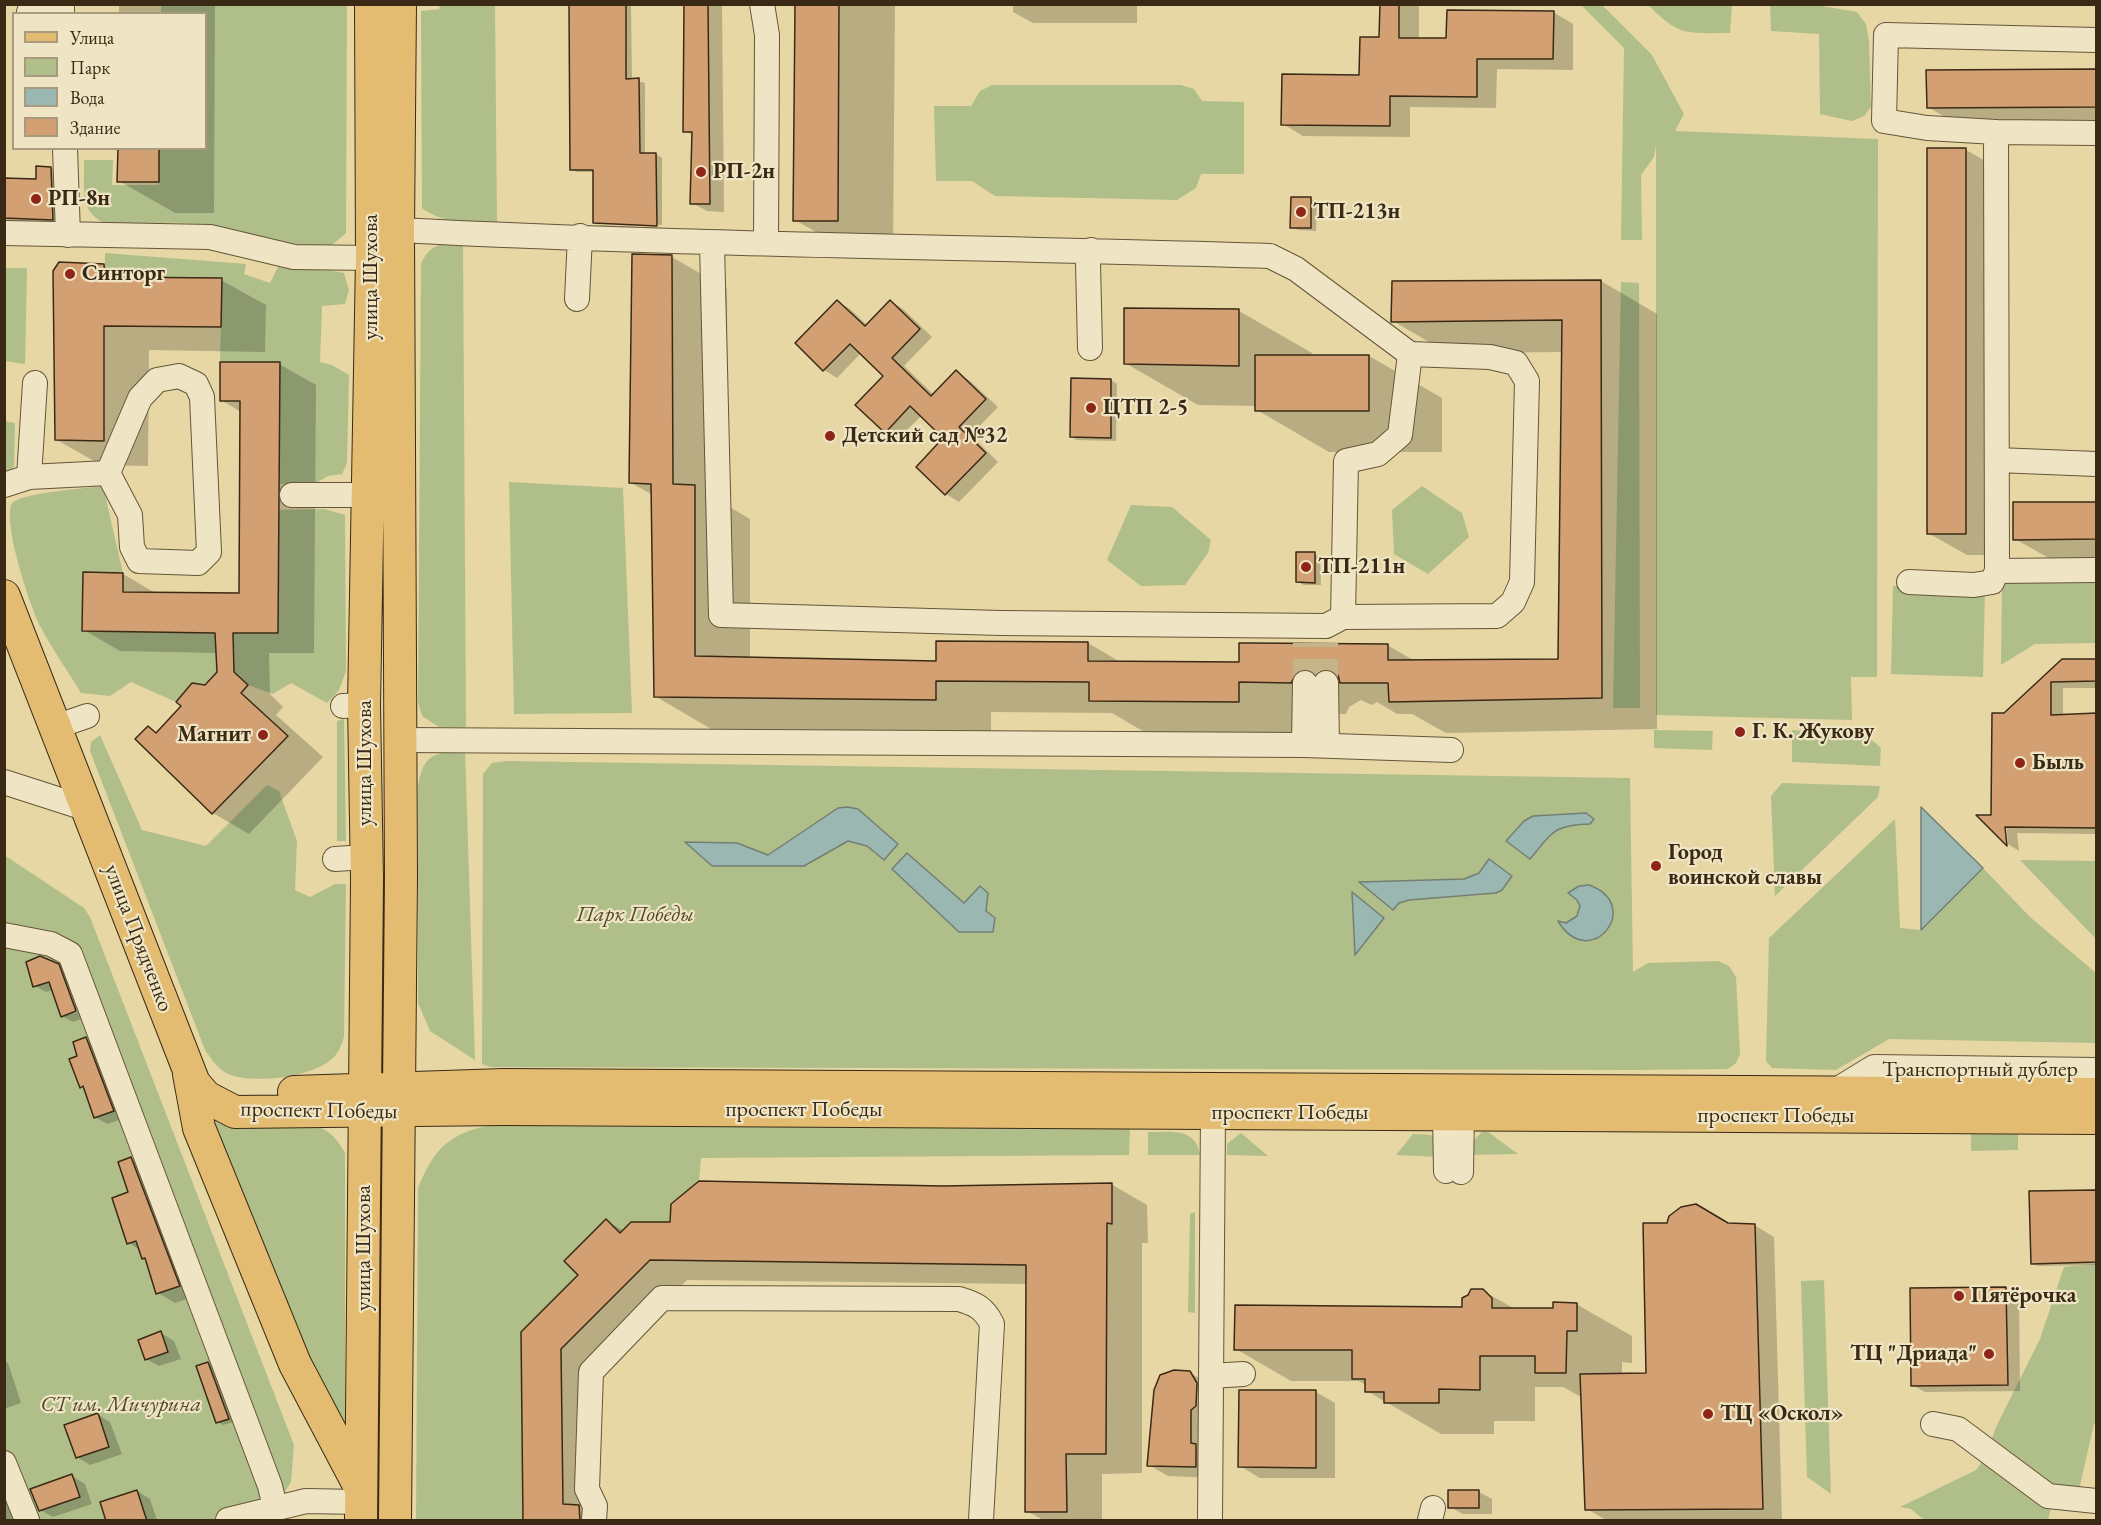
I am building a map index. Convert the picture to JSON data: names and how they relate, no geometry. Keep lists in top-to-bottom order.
{
  "streets": {
    "main road": ["улица Шухова", "улица Прядченко", "проспект Победы"],
    "street": ["Транспортный дублер"]
  },
  "crossings": [
    ["улица Шухова", "проспект Победы"],
    ["улица Прядченко", "проспект Победы"],
    ["Транспортный дублер", "проспект Победы"]
  ],
  "parks": ["Парк Победы", "СТ им. Мичурина"],
  "places": [
    "РП-2н",
    "РП-8н",
    "ТП-213н",
    "Синторг",
    "ЦТП 2-5",
    "Детский сад №32",
    "ТП-211н",
    "Г. К. Жукову",
    "Магнит",
    "Быль",
    "Город воинской славы",
    "Пятёрочка",
    "ТЦ \"Дриада\"",
    "ТЦ «Оскол»"
  ],
  "legend": [
    "Улица",
    "Парк",
    "Вода",
    "Здание"
  ]
}
